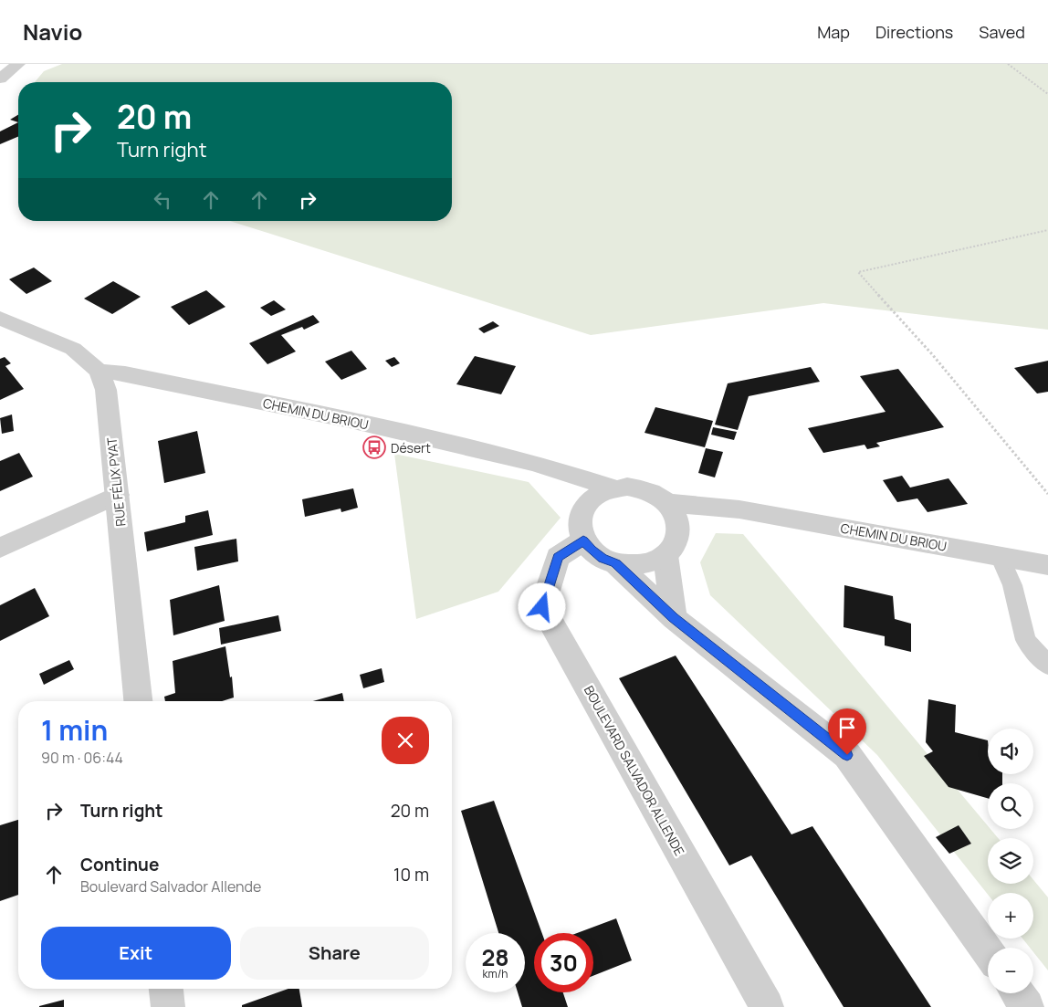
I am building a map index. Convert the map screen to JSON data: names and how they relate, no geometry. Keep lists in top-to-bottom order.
{
  "streets": {
    "street": ["CHEMIN DU BRIOU", "RUE FÉLIX PYAT", "BOULEVARD SALVADOR ALLENDE"]
  },
  "crossings": [
    ["CHEMIN DU BRIOU", "RUE FÉLIX PYAT"],
    ["CHEMIN DU BRIOU", "BOULEVARD SALVADOR ALLENDE"]
  ],
  "places": {
    "bus stop": ["Désert"]
  },
  "page": {
    "header": "Navio",
    "nav": ["Map", "Directions", "Saved"],
    "turn": ["20 m", "Turn right"],
    "heading": ["1 min", "90 m · 06:44"],
    "map_buttons": ["+", "−"],
    "list": [
      {
        "name": "Turn right",
        "value": "20 m"
      },
      {
        "name": "Continue",
        "note": "Boulevard Salvador Allende",
        "value": "10 m"
      }
    ],
    "buttons": ["Exit", "Share"],
    "speed": "28 km/h",
    "limit": "30"
  }
}
